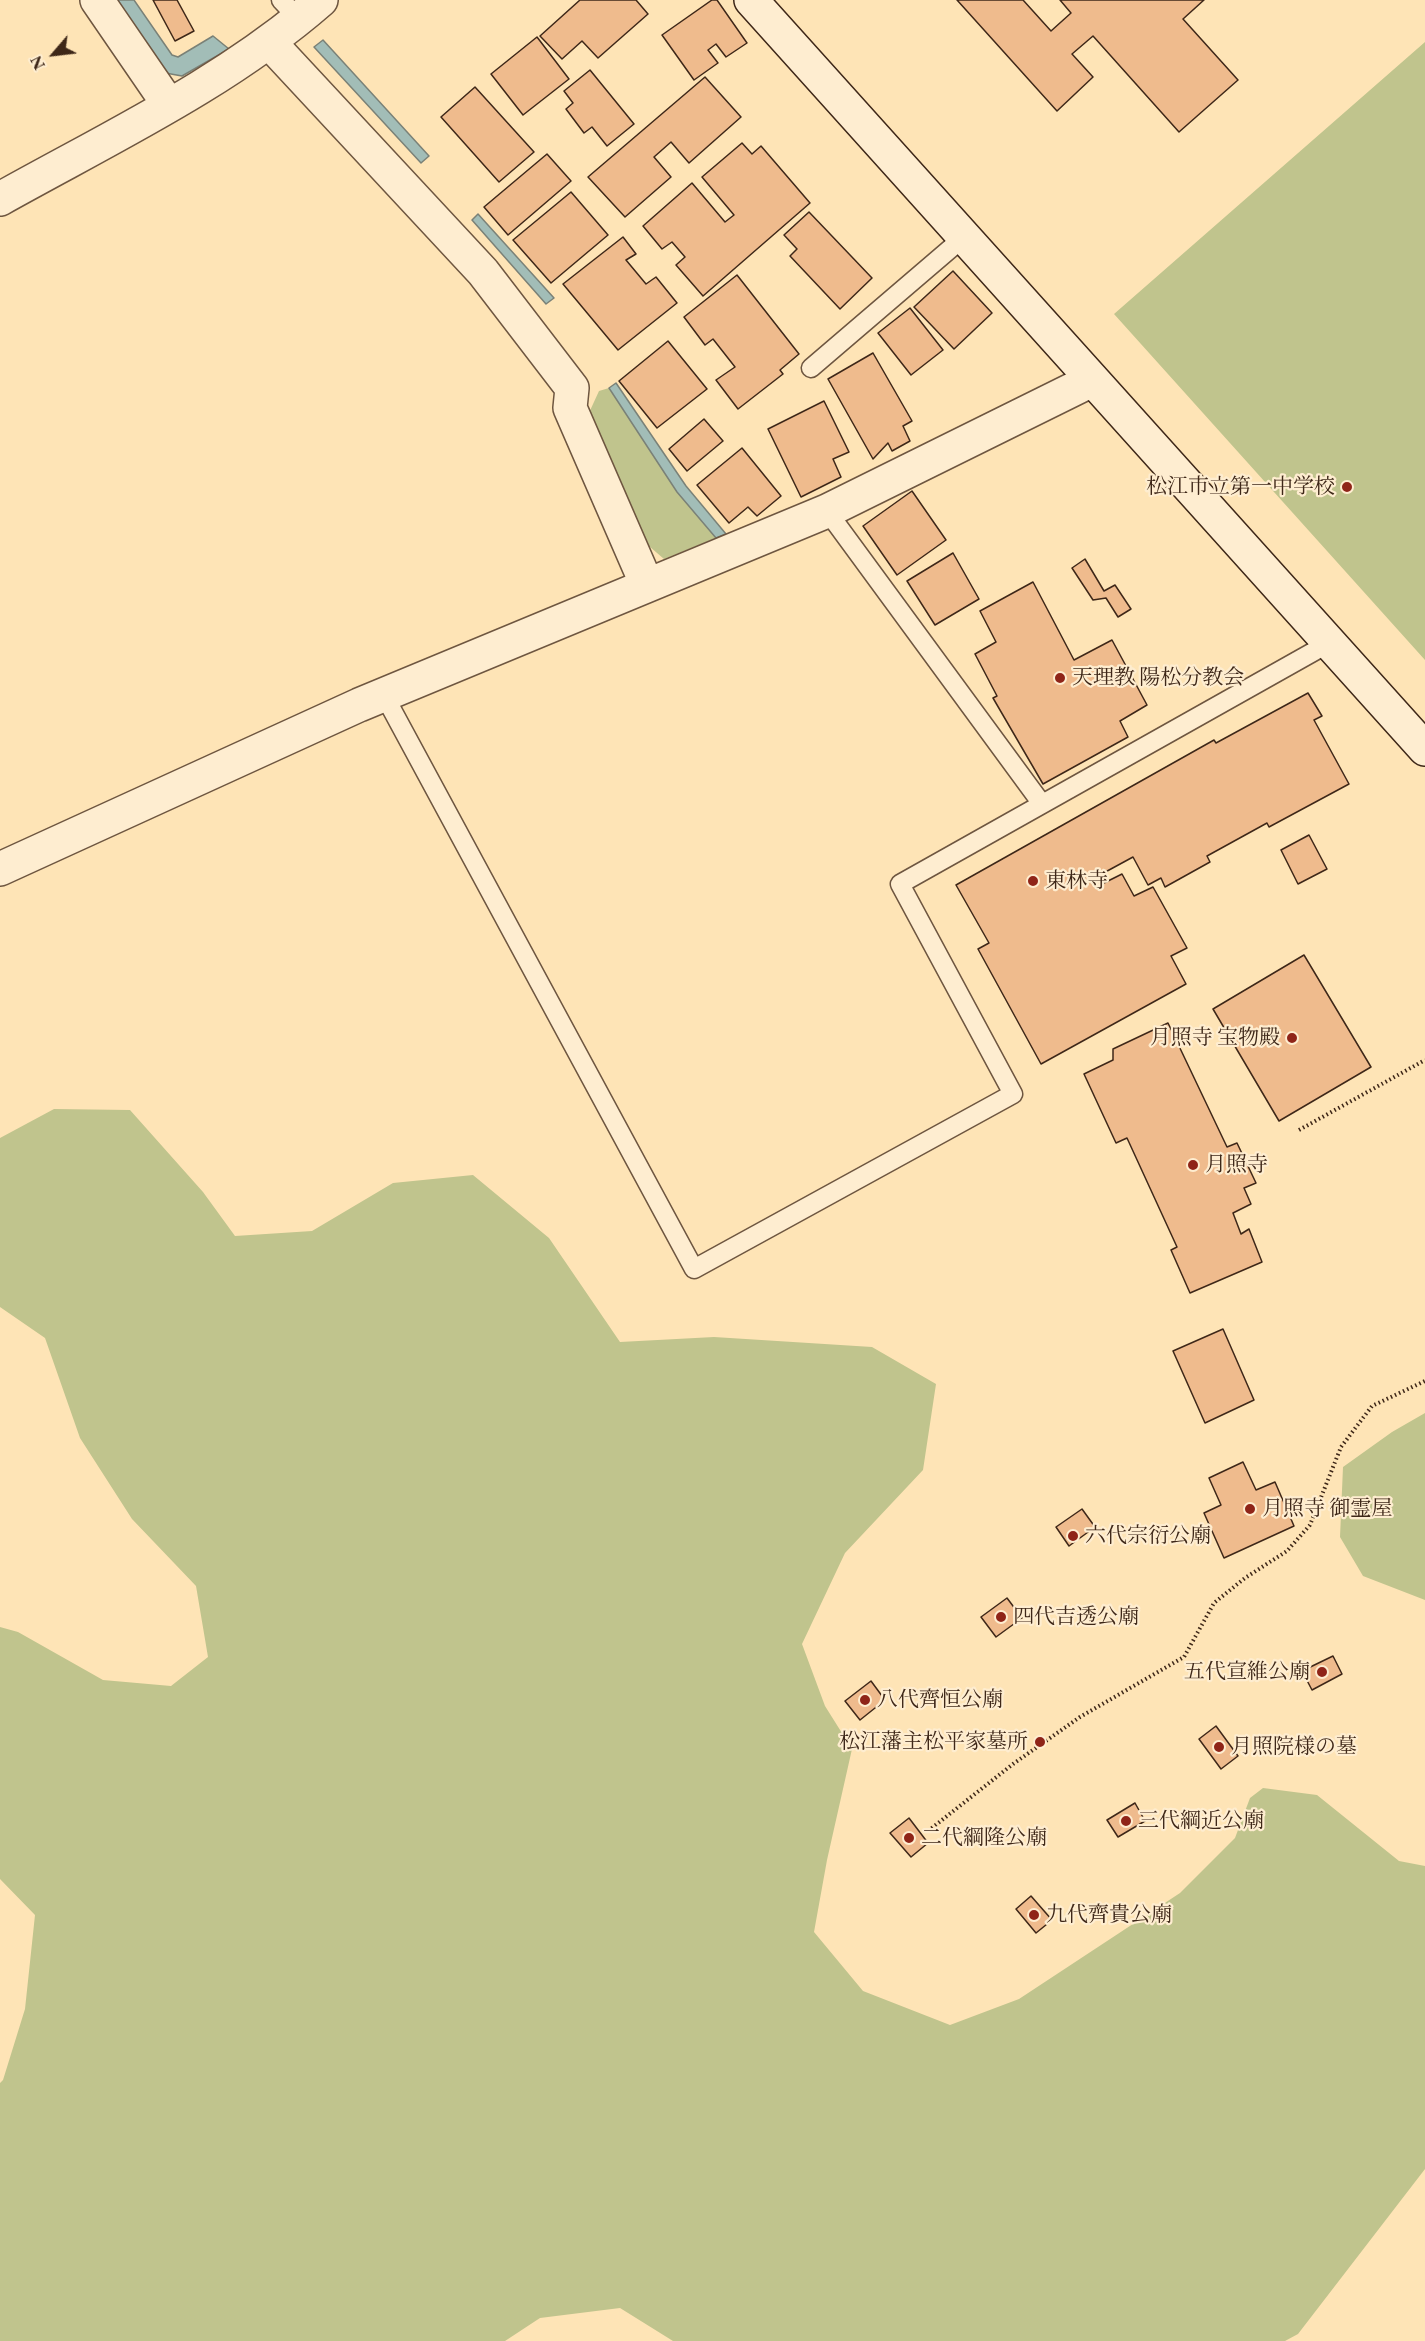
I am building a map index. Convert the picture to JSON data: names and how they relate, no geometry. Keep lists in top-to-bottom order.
{
  "places": [
    "松江市立第一中学校",
    "天理教 陽松分教会",
    "東林寺",
    "月照寺 宝物殿",
    "月照寺",
    "月照寺 御霊屋",
    "六代宗衍公廟",
    "四代吉透公廟",
    "五代宣維公廟",
    "八代齊恒公廟",
    "松江藩主松平家墓所",
    "月照院様の墓",
    "三代綱近公廟",
    "二代綱隆公廟",
    "九代齊貴公廟"
  ],
  "north": "bottom left"
}
